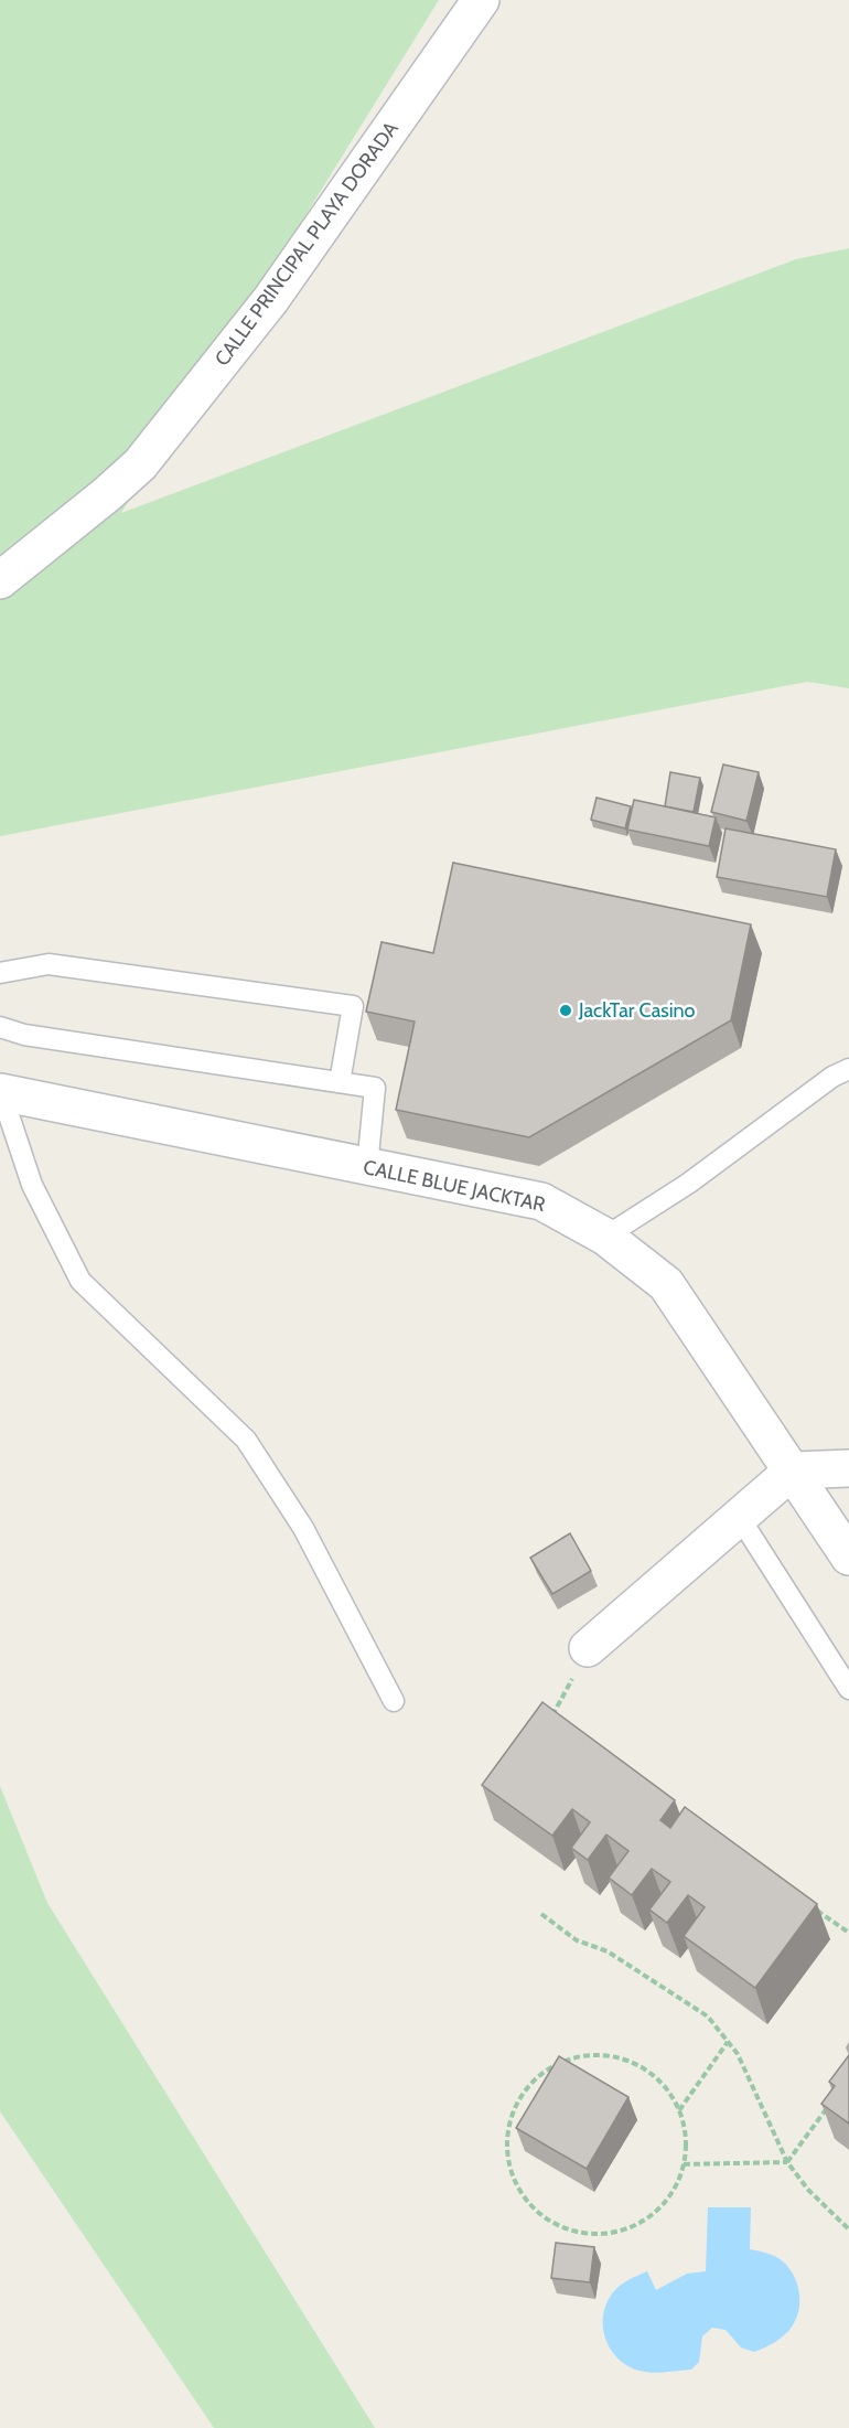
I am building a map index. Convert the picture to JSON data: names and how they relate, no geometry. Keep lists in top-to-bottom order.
{
  "streets": {
    "street": ["CALLE PRINCIPAL PLAYA DORADA", "CALLE BLUE JACKTAR"]
  },
  "places": ["JackTar Casino"]
}
